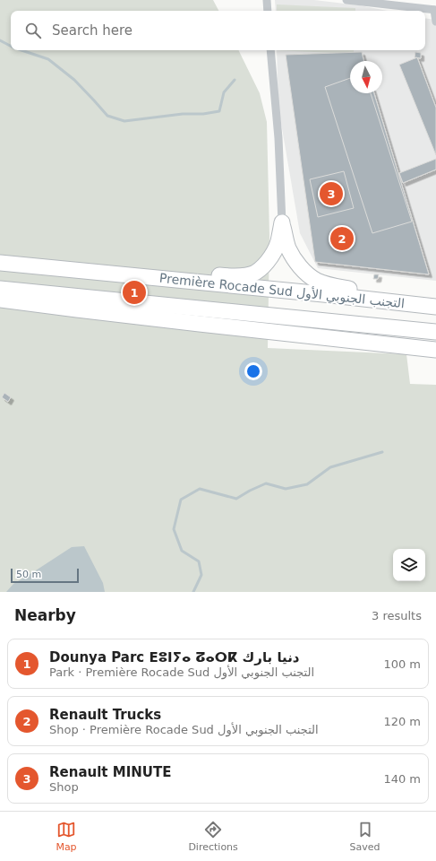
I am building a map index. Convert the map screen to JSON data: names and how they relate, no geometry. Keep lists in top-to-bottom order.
{
  "streets": {
    "highway": ["Première Rocade Sud التجنب الجنوبي الأول"]
  },
  "scale_bar": "50 m",
  "north": "bottom",
  "page": {
    "search": "Search here",
    "pins": ["3", "2", "1"],
    "scale": "50 m",
    "heading": ["Nearby", "3 results"],
    "list": [
      {
        "mark": "1",
        "name": "Dounya Parc ⴹⵓⵏⵢⴰ ⵒⴰⵔⴽ دنيا بارك",
        "note": "Park · Première Rocade Sud التجنب الجنوبي الأول",
        "value": "100 m"
      },
      {
        "mark": "2",
        "name": "Renault Trucks",
        "note": "Shop · Première Rocade Sud التجنب الجنوبي الأول",
        "value": "120 m"
      },
      {
        "mark": "3",
        "name": "Renault MINUTE",
        "note": "Shop",
        "value": "140 m"
      }
    ],
    "nav": ["Map", "Directions", "Saved"]
  }
}
